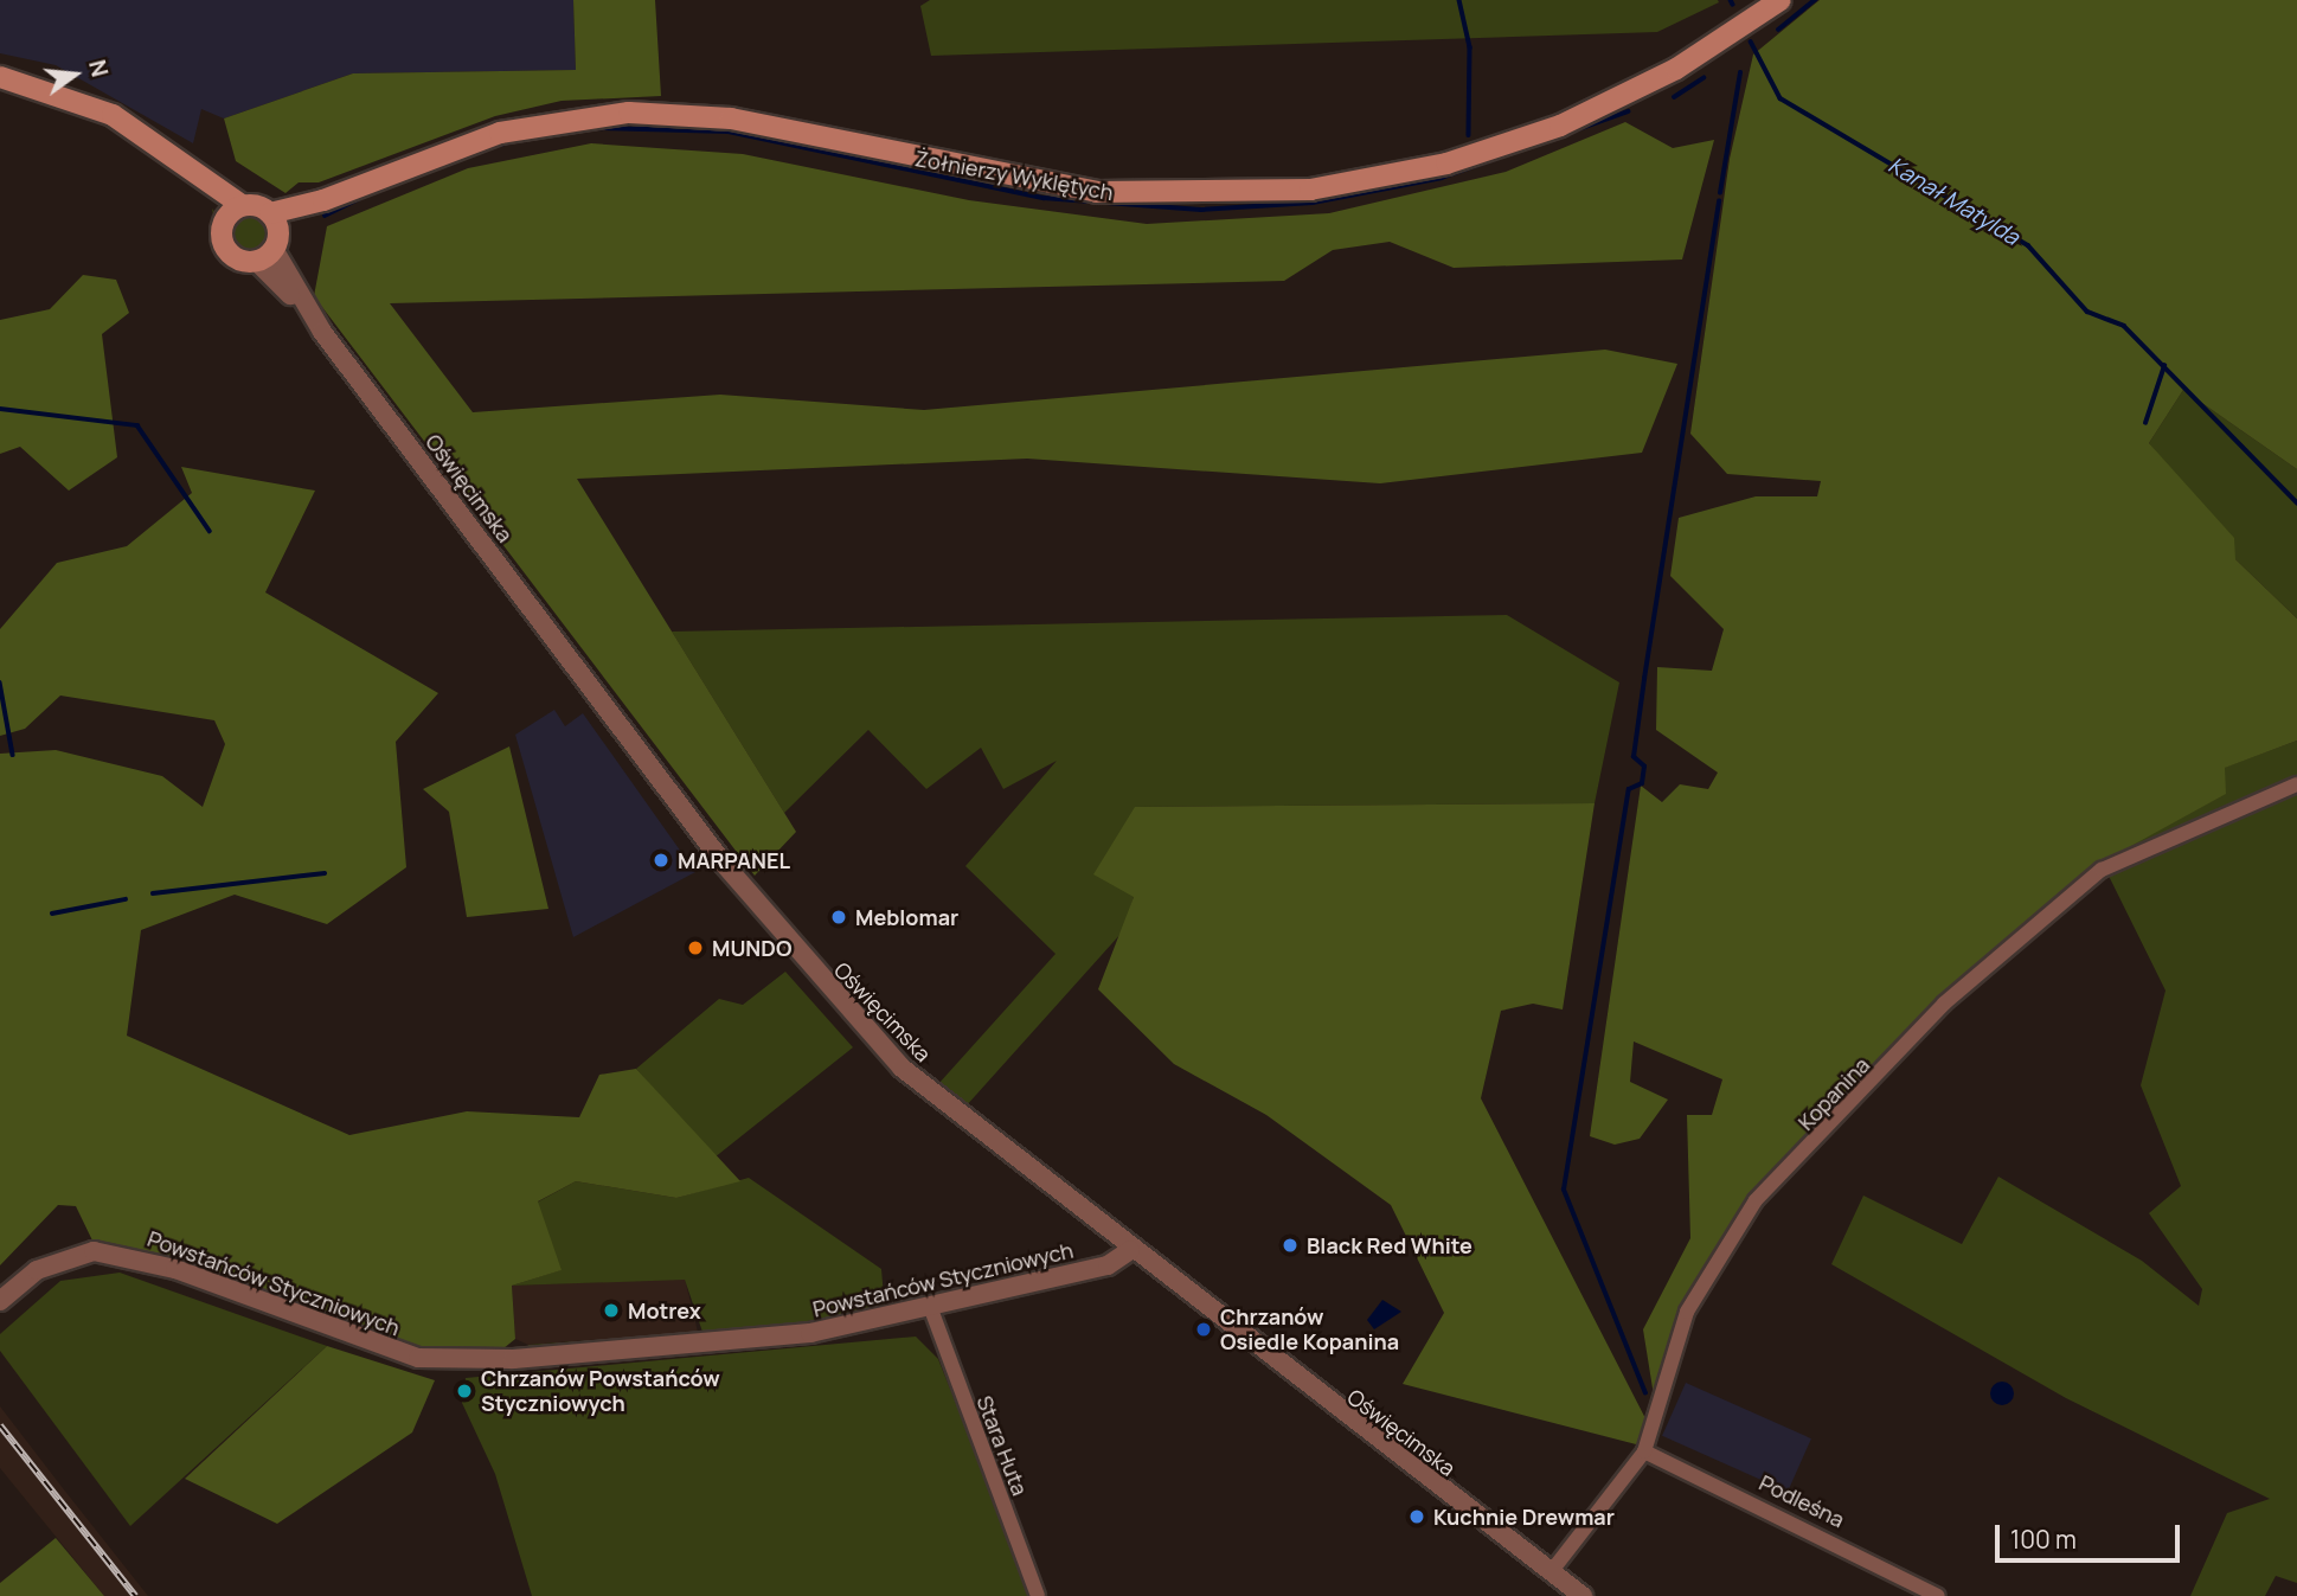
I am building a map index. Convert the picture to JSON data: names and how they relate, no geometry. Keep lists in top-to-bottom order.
{
  "streets": {
    "main road": ["Żołnierzy Wyklętych"],
    "street": [
      "Oświęcimska",
      "Kopanina",
      "Powstańców Styczniowych",
      "Stara Huta",
      "Podleśna"
    ]
  },
  "crossings": [
    ["Żołnierzy Wyklętych", "Oświęcimska"],
    ["Oświęcimska", "Kopanina"],
    ["Oświęcimska", "Powstańców Styczniowych"],
    ["Kopanina", "Podleśna"],
    ["Powstańców Styczniowych", "Stara Huta"]
  ],
  "water": ["Kanał Matylda"],
  "places": [
    "MARPANEL",
    "Meblomar",
    "MUNDO",
    "Black Red White",
    "Motrex",
    "Chrzanów Osiedle Kopanina",
    "Chrzanów Powstańców Styczniowych",
    "Kuchnie Drewmar"
  ],
  "scale_bar": "100 m",
  "north": "right"
}
